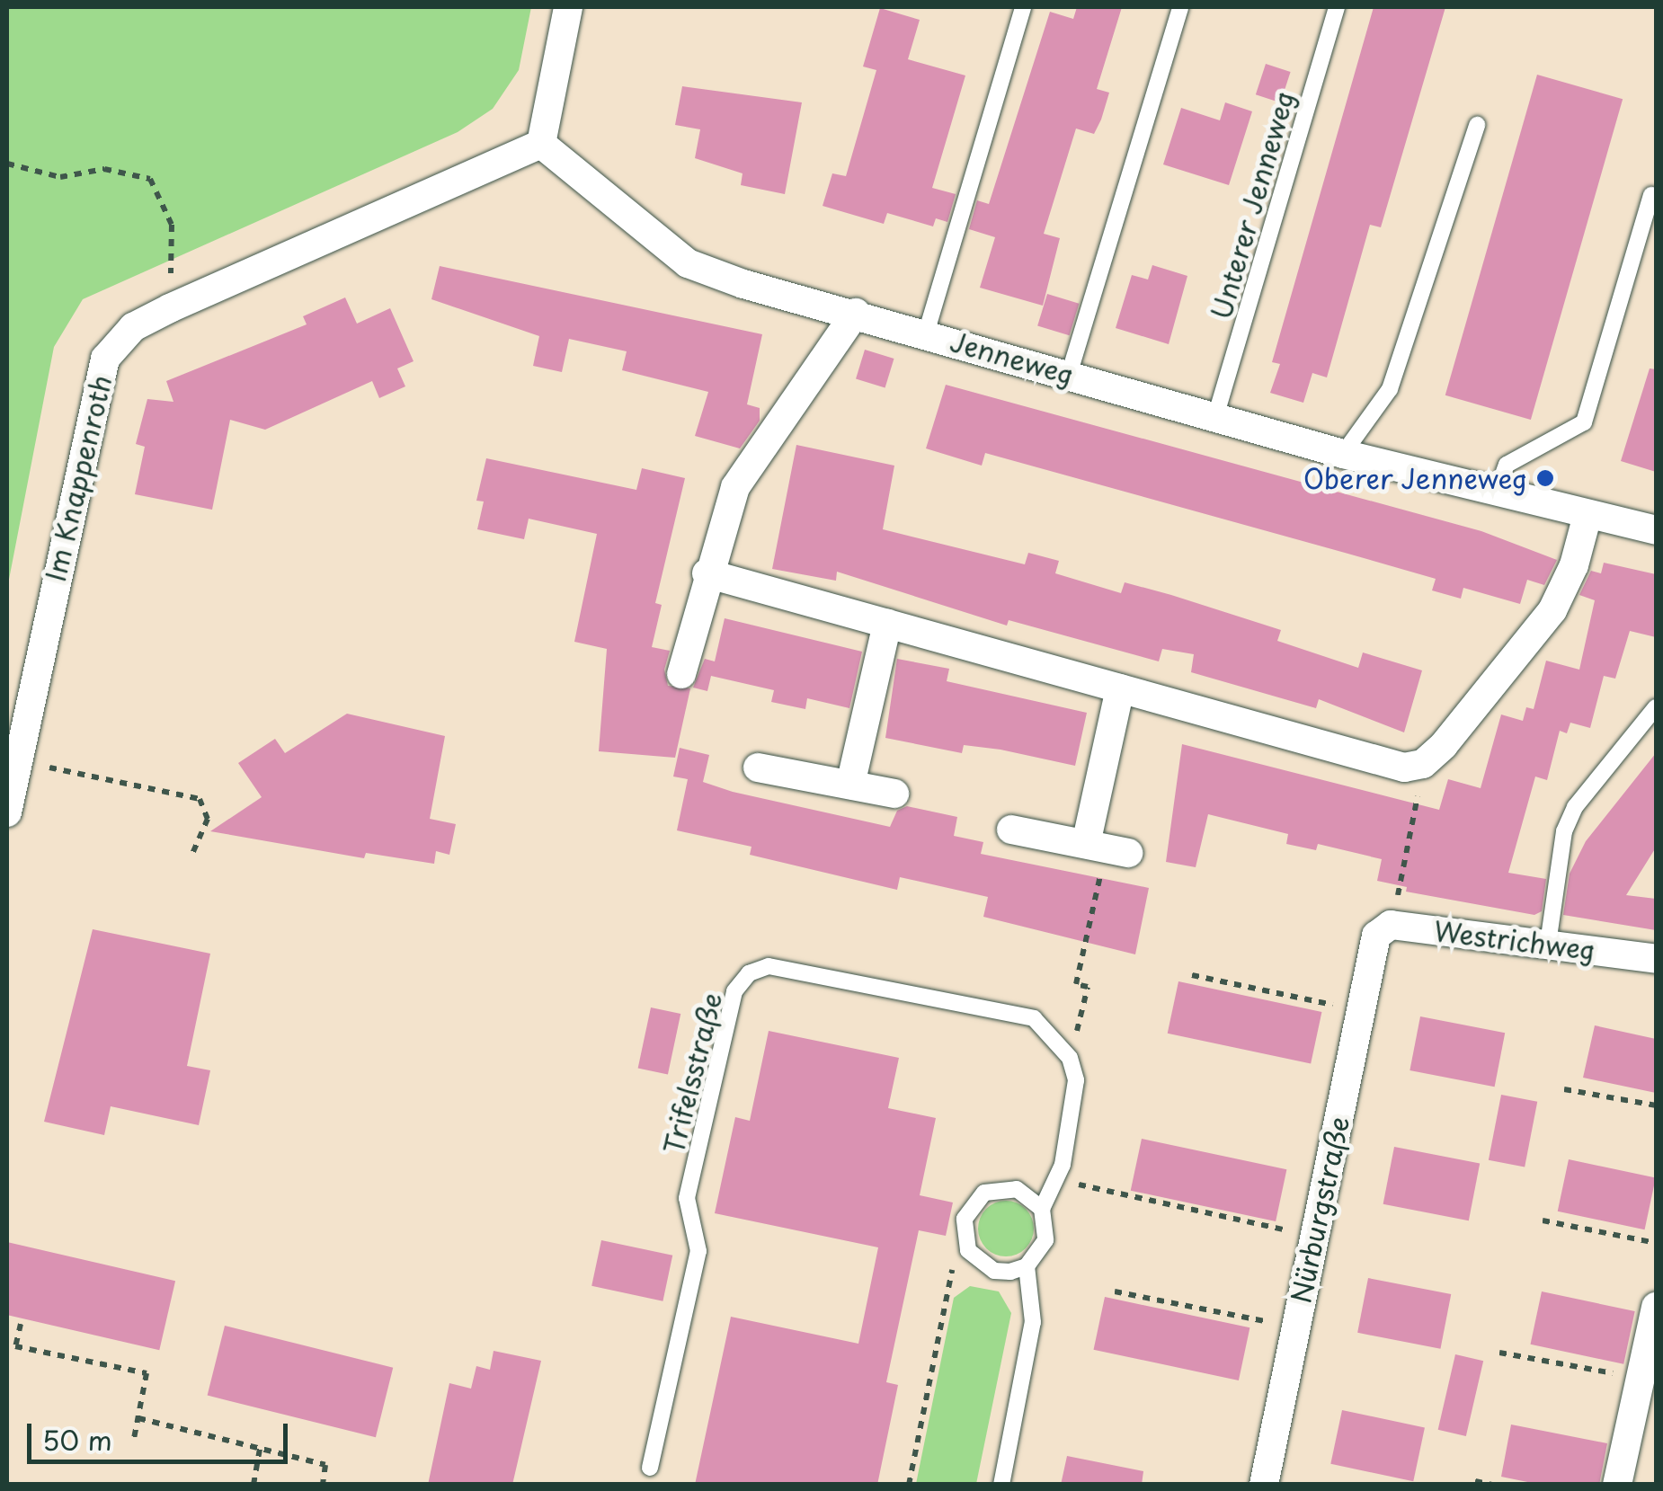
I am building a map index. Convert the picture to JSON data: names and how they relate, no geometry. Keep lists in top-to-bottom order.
{
  "streets": {
    "street": [
      "Jenneweg",
      "Im Knappenroth",
      "Westrichweg",
      "Nürburgstraße"
    ],
    "lane": ["Unterer Jenneweg", "Trifelsstraße"]
  },
  "crossings": [
    ["Unterer Jenneweg", "Jenneweg"],
    ["Jenneweg", "Im Knappenroth"],
    ["Westrichweg", "Nürburgstraße"]
  ],
  "places": ["Oberer Jenneweg"],
  "scale_bar": "50 m"
}
